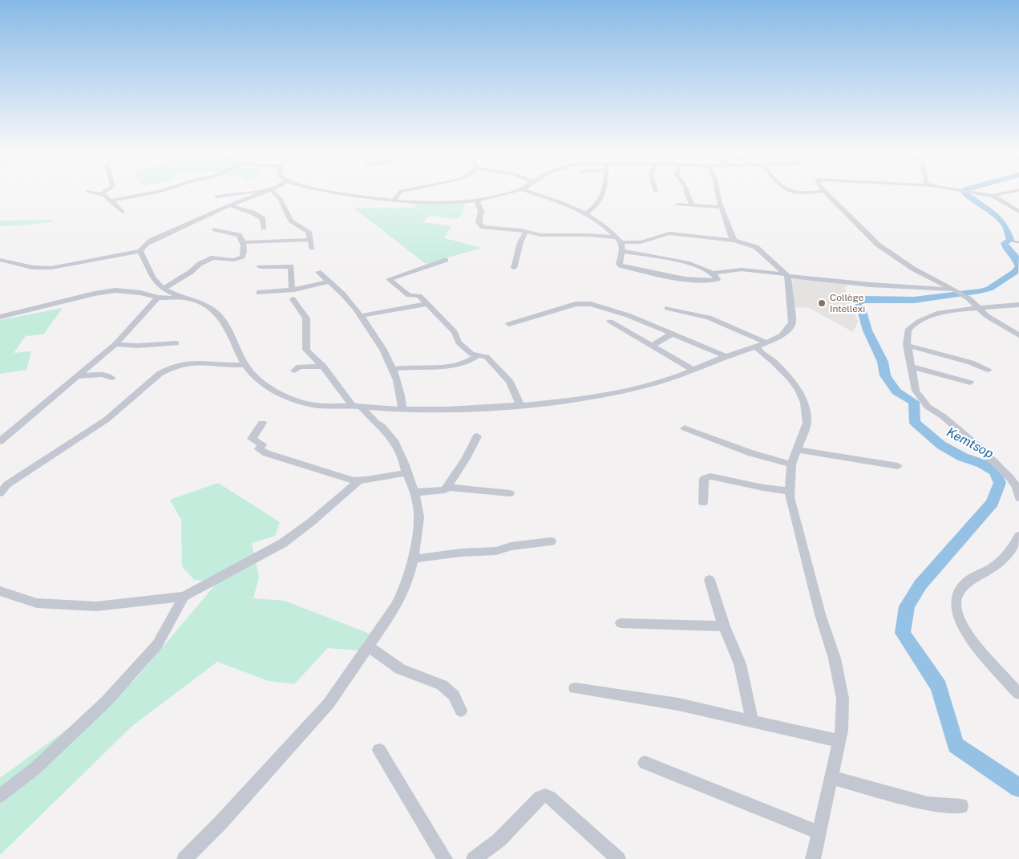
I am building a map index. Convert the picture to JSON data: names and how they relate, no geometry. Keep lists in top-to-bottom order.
{
  "water": ["Kemtsop"],
  "places": ["Collège Intellexi"]
}
